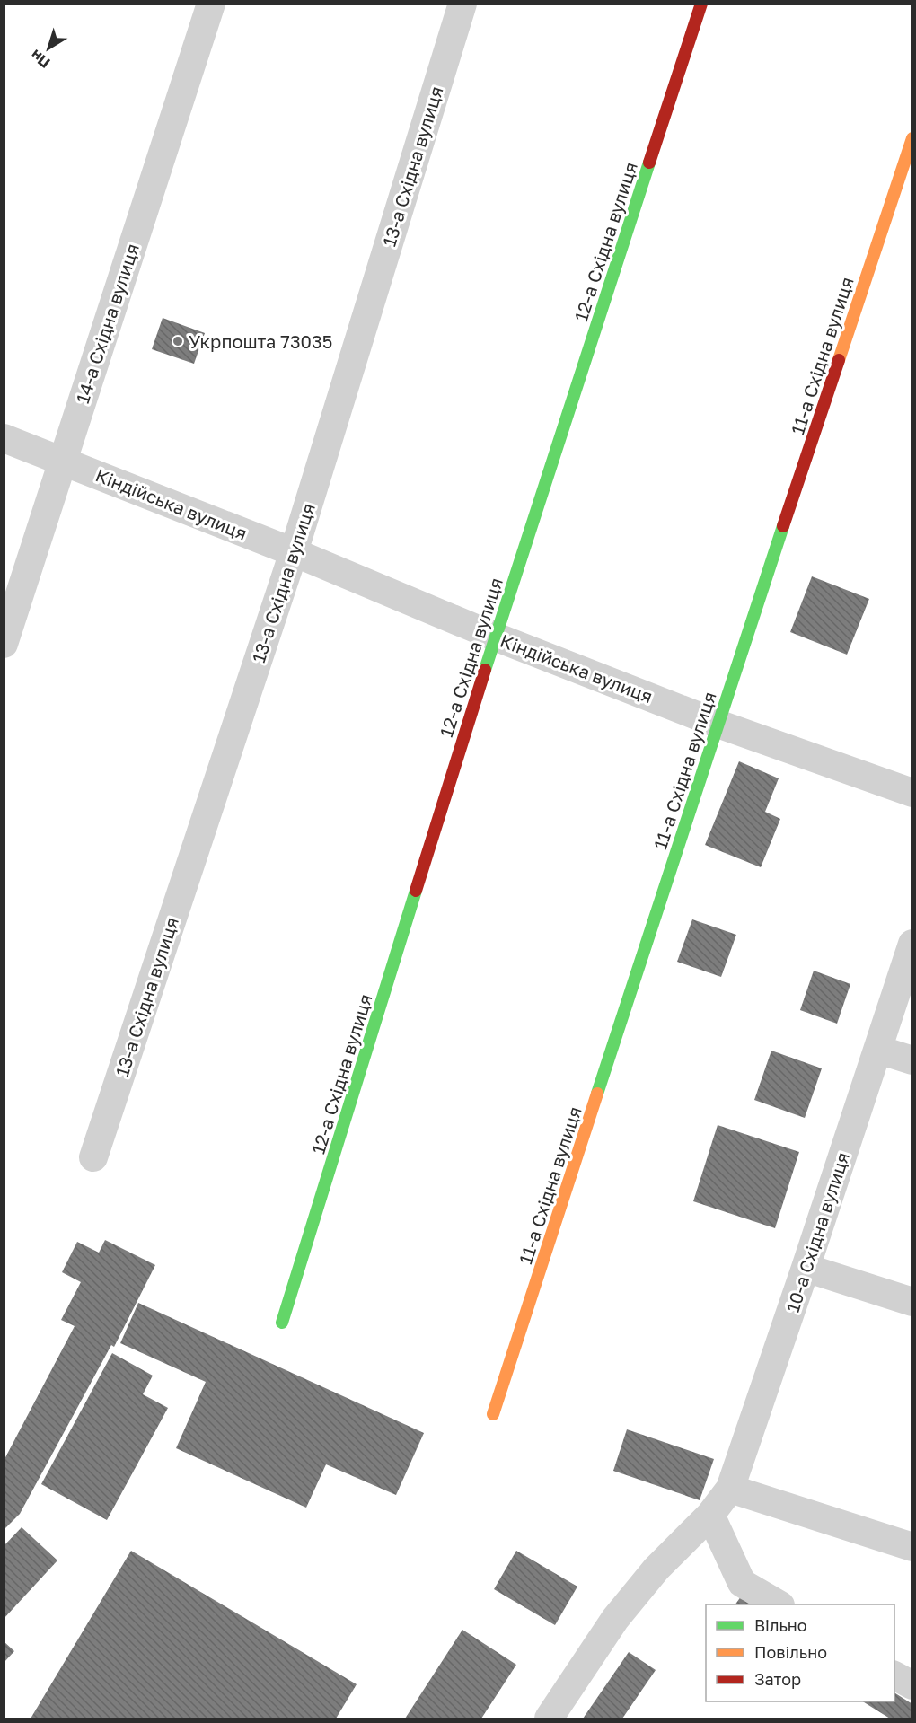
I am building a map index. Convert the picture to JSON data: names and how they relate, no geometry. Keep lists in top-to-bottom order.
{
  "streets": {
    "street": [
      "13-а Східна вулиця",
      "12-а Східна вулиця",
      "14-а Східна вулиця",
      "11-а Східна вулиця",
      "Кіндійська вулиця",
      "10-а Східна вулиця"
    ]
  },
  "crossings": [
    ["13-а Східна вулиця", "Кіндійська вулиця"],
    ["12-а Східна вулиця", "Кіндійська вулиця"],
    ["14-а Східна вулиця", "Кіндійська вулиця"],
    ["11-а Східна вулиця", "Кіндійська вулиця"]
  ],
  "places": ["Укрпошта 73035"],
  "legend": ["Вільно", "Повільно", "Затор"],
  "north": "bottom left"
}
